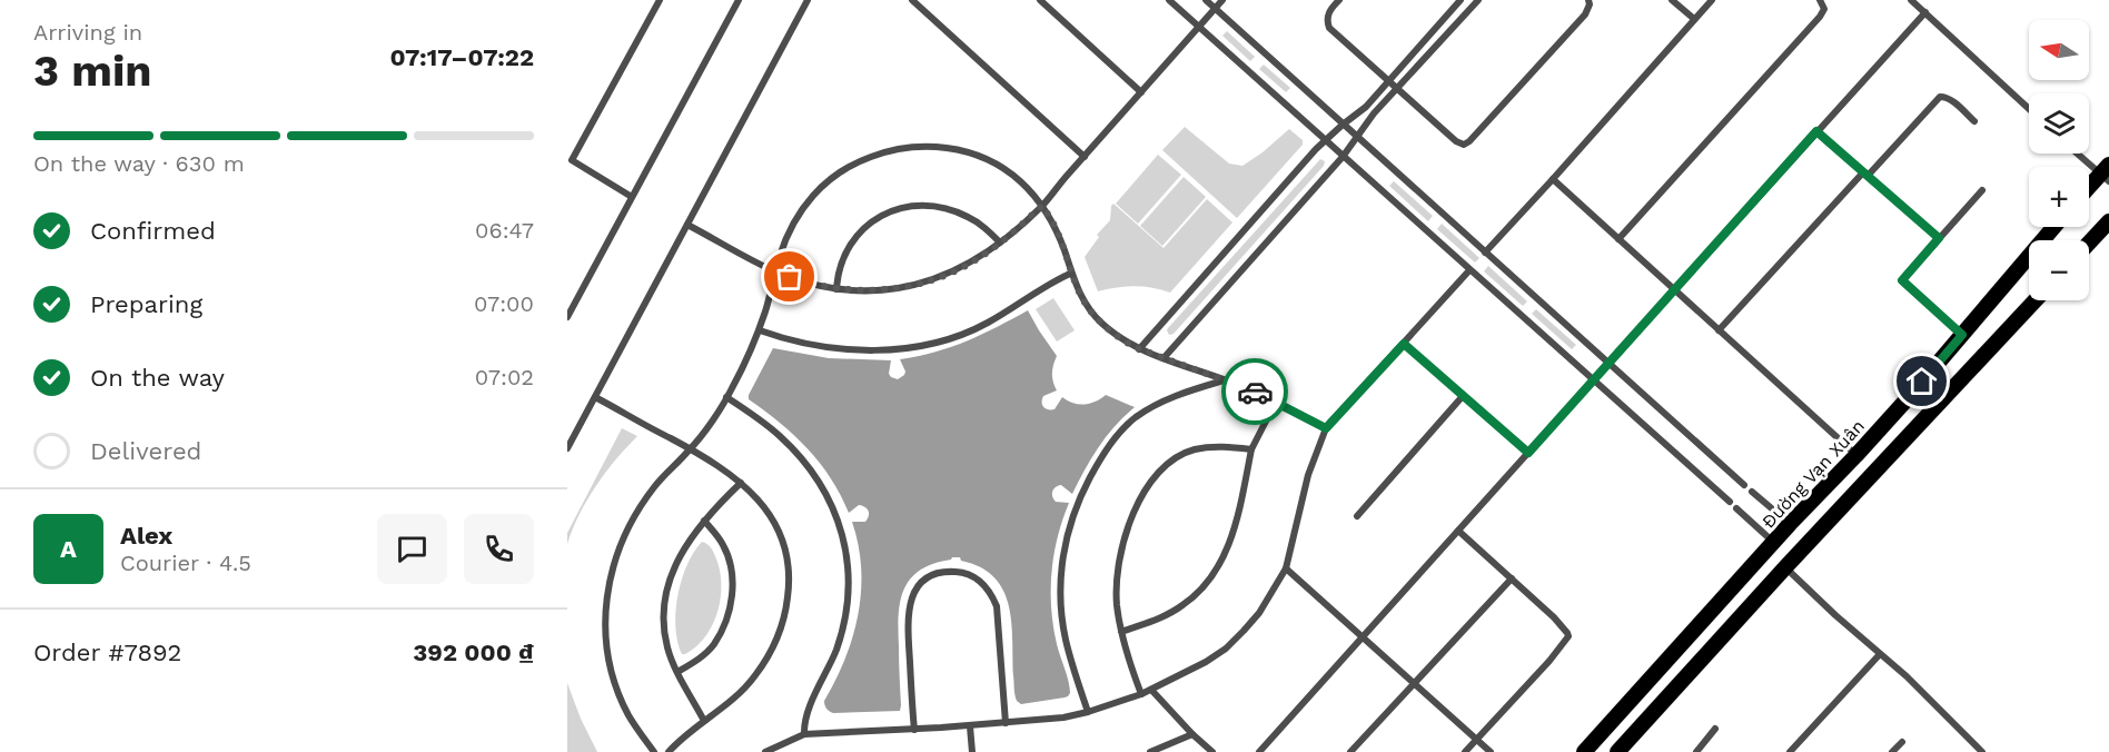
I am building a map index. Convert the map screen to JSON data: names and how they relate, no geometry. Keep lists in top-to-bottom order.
{
  "streets": {
    "highway": ["Đường Vạn Xuân"]
  },
  "north": "left",
  "page": {
    "heading": ["3 min", "Arriving in", "07:17–07:22"],
    "panel": [
      "Alex",
      "Courier · 4.5",
      "Order #7892",
      "392 000 ₫"
    ],
    "map_buttons": ["+", "−"],
    "bar": "On the way · 630 m",
    "list": [
      ["Confirmed", "06:47"],
      ["Preparing", "07:00"],
      ["On the way", "07:02"],
      "Delivered"
    ],
    "round": "A"
  }
}
